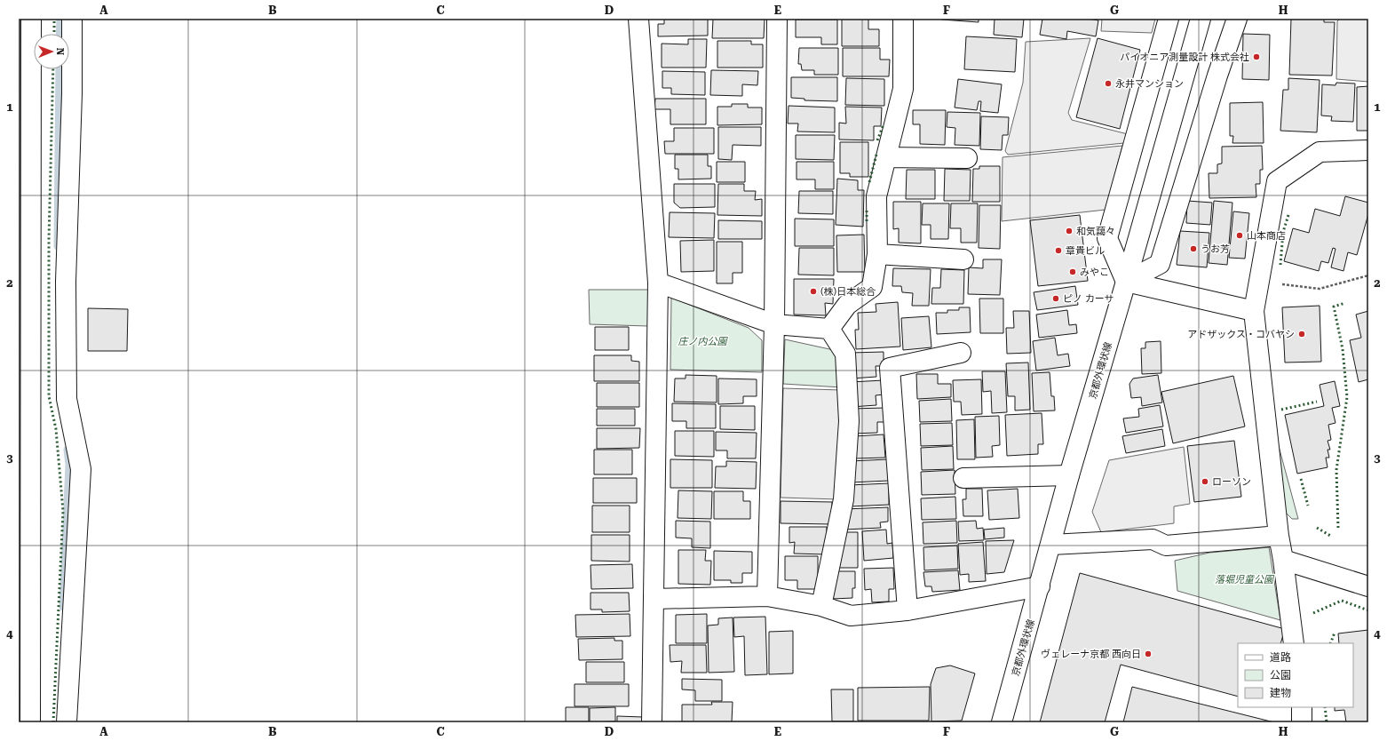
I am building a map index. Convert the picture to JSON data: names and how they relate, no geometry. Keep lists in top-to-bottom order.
{
  "streets": {
    "street": ["京都外環状線"]
  },
  "parks": ["庄ノ内公園", "落堀児童公園"],
  "places": [
    "パイオニア測量設計 株式会社",
    "永井マンション",
    "和気藹々",
    "山本商店",
    "うお芳",
    "章貴ビル",
    "みやこ",
    "(株)日本総合",
    "ピノ カーサ",
    "アドザックス・コバヤシ",
    "ローソン",
    "ヴェレーナ京都 西向日"
  ],
  "legend": ["道路", "公園", "建物"],
  "north": "right",
  "grid": {
    "columns": [
      "A",
      "B",
      "C",
      "D",
      "E",
      "F",
      "G",
      "H"
    ],
    "rows": [
      "1",
      "2",
      "3",
      "4"
    ]
  }
}
